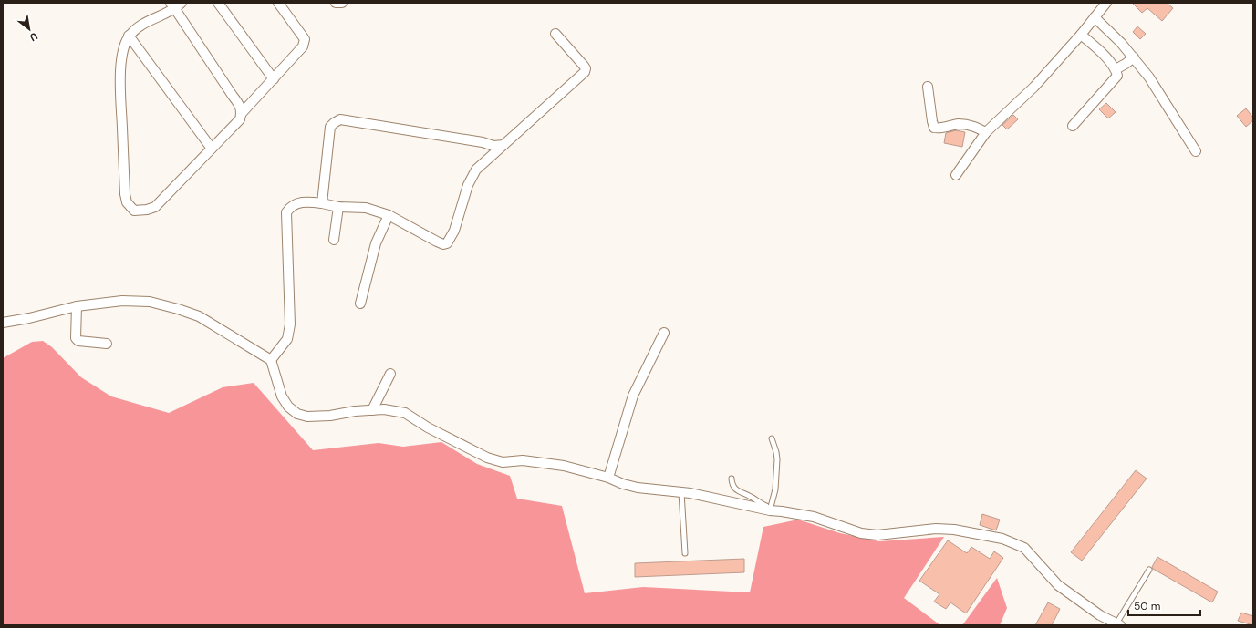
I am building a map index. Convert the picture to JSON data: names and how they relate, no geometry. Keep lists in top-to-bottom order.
{
  "scale_bar": "50 m",
  "north": "bottom right"
}
